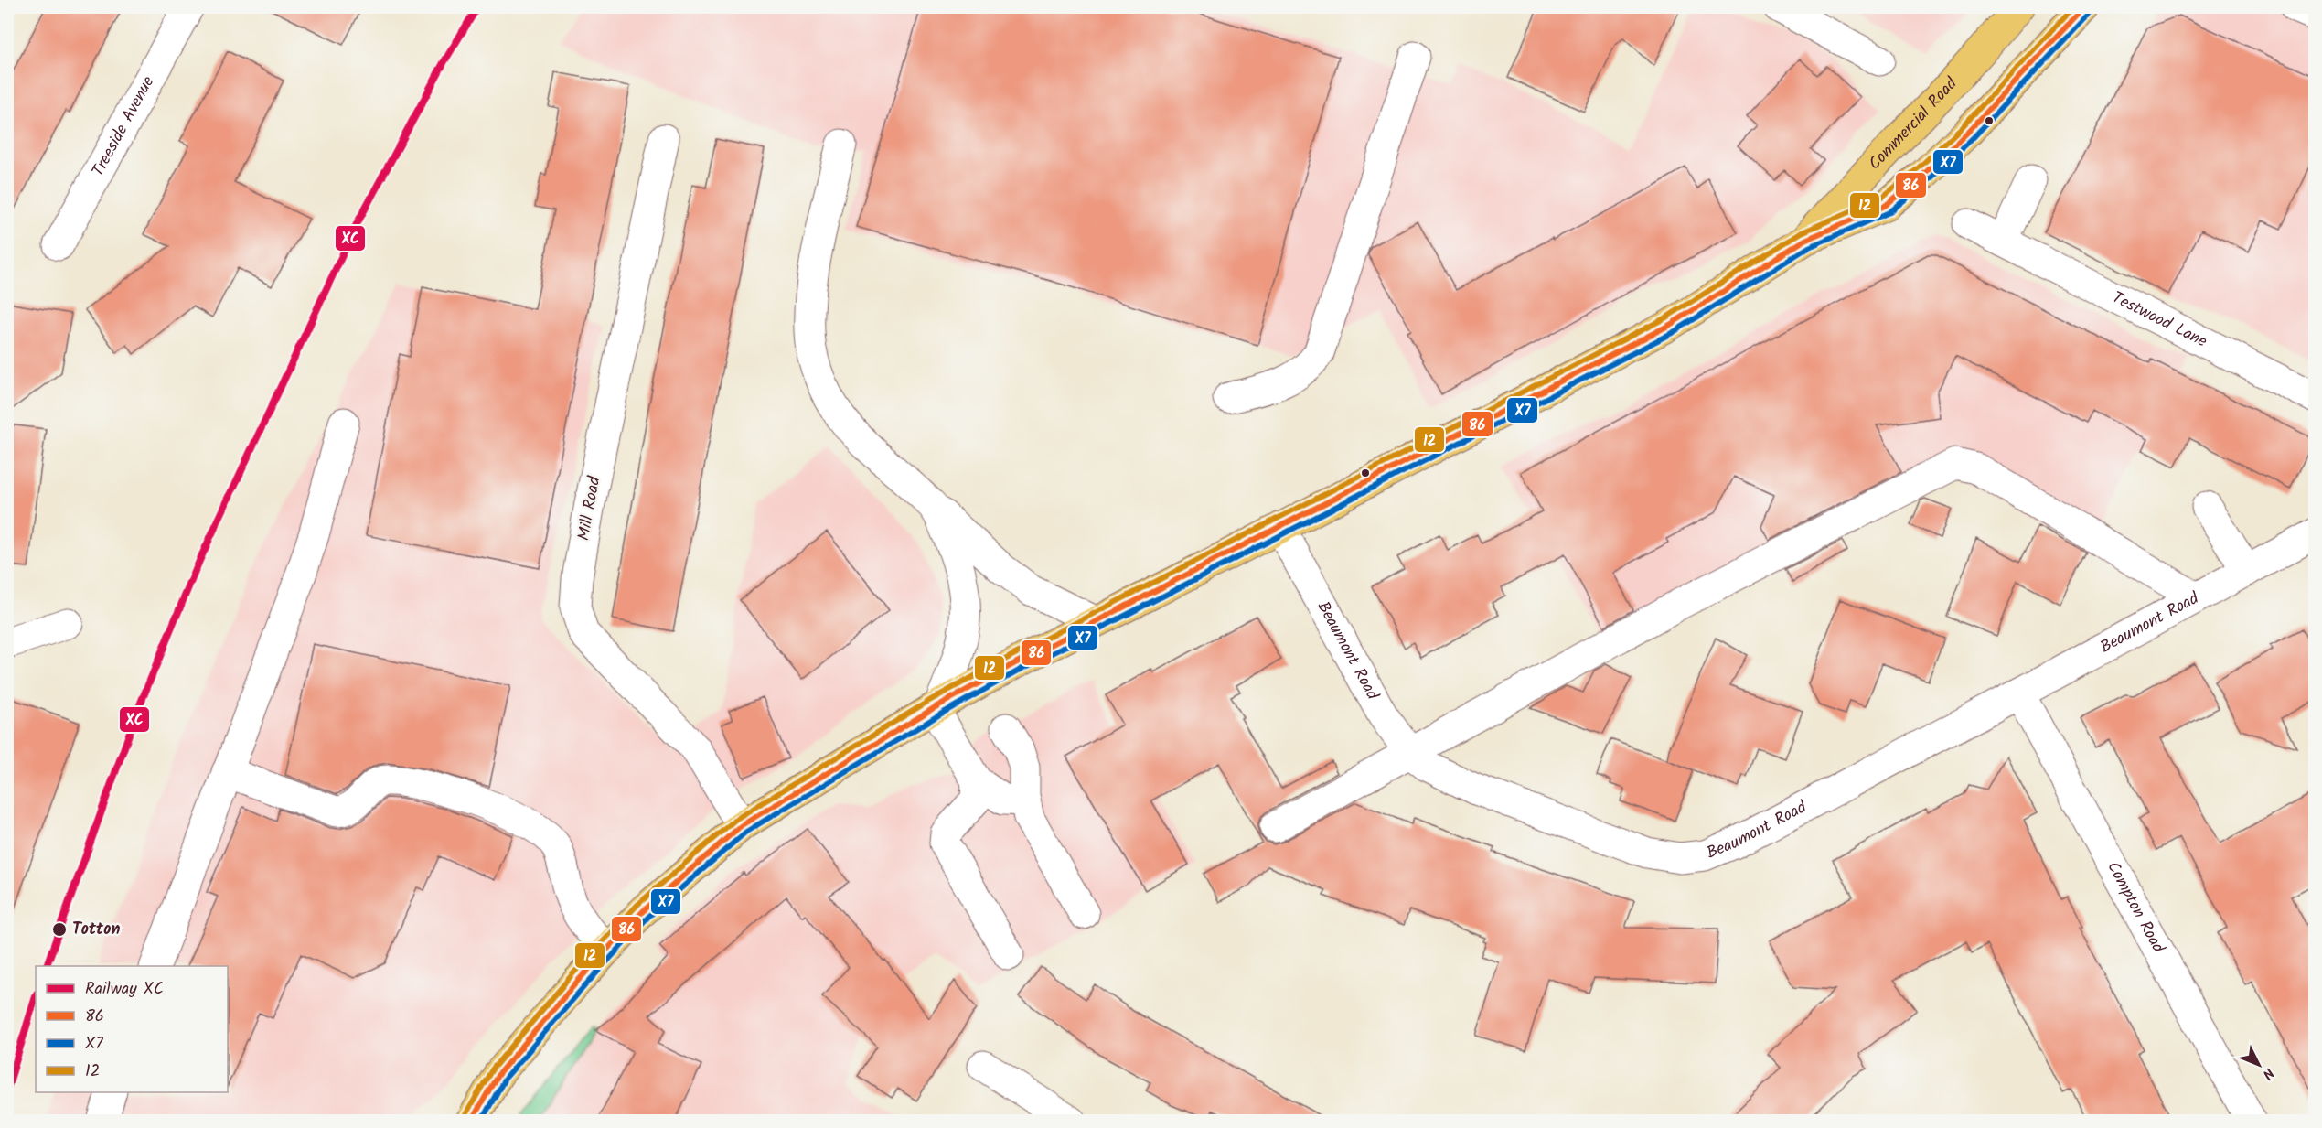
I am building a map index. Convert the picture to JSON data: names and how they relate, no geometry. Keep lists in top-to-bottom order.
{
  "streets": {
    "main road": ["Commercial Road"],
    "street": [
      "Treeside Avenue",
      "Testwood Lane",
      "Mill Road",
      "Beaumont Road",
      "Compton Road"
    ]
  },
  "crossings": [
    ["Commercial Road", "Mill Road"],
    ["Commercial Road", "Beaumont Road"],
    ["Beaumont Road", "Compton Road"]
  ],
  "places": ["Totton"],
  "lines": [
    "rail line XC",
    "transit line 86",
    "transit line 12",
    "transit line X7"
  ],
  "legend": [
    "Railway XC",
    "86",
    "X7",
    "12"
  ],
  "north": "bottom right"
}
